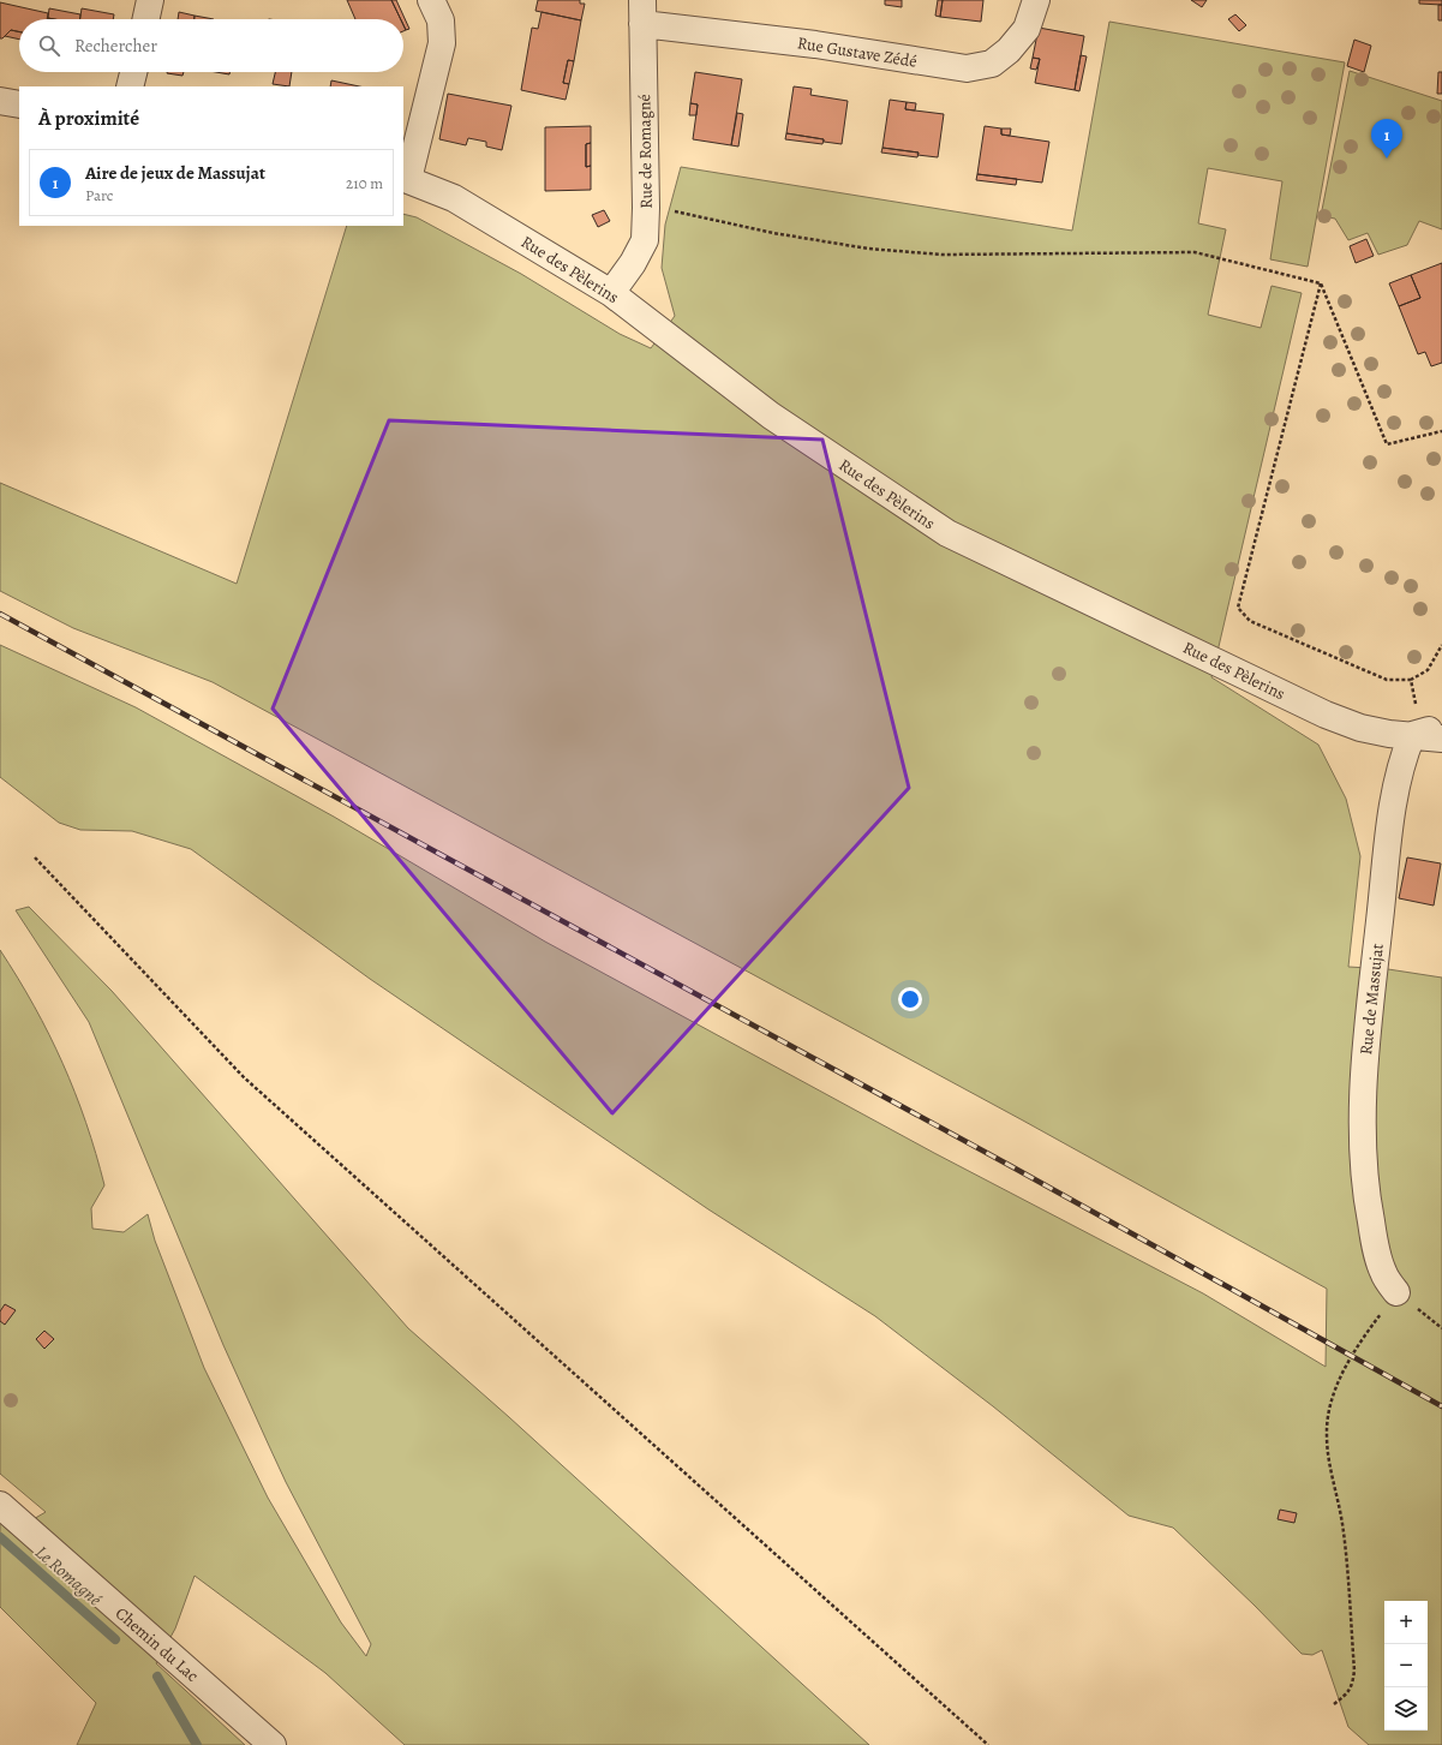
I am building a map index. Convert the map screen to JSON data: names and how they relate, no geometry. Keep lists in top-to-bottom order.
{
  "streets": {
    "street": [
      "Rue Gustave Zédé",
      "Rue de Romagné",
      "Rue des Pèlerins",
      "Rue de Massujat",
      "Chemin du Lac"
    ]
  },
  "crossings": [
    ["Rue Gustave Zédé", "Rue de Romagné"],
    ["Rue de Romagné", "Rue des Pèlerins"],
    ["Rue des Pèlerins", "Rue de Massujat"]
  ],
  "water": ["Le Romagné"],
  "page": {
    "search": "Rechercher",
    "heading": "À proximité",
    "pins": "1",
    "list": [
      {
        "mark": "1",
        "name": "Aire de jeux de Massujat",
        "note": "Parc",
        "value": "210 m"
      }
    ],
    "map_buttons": ["+", "−"]
  }
}
